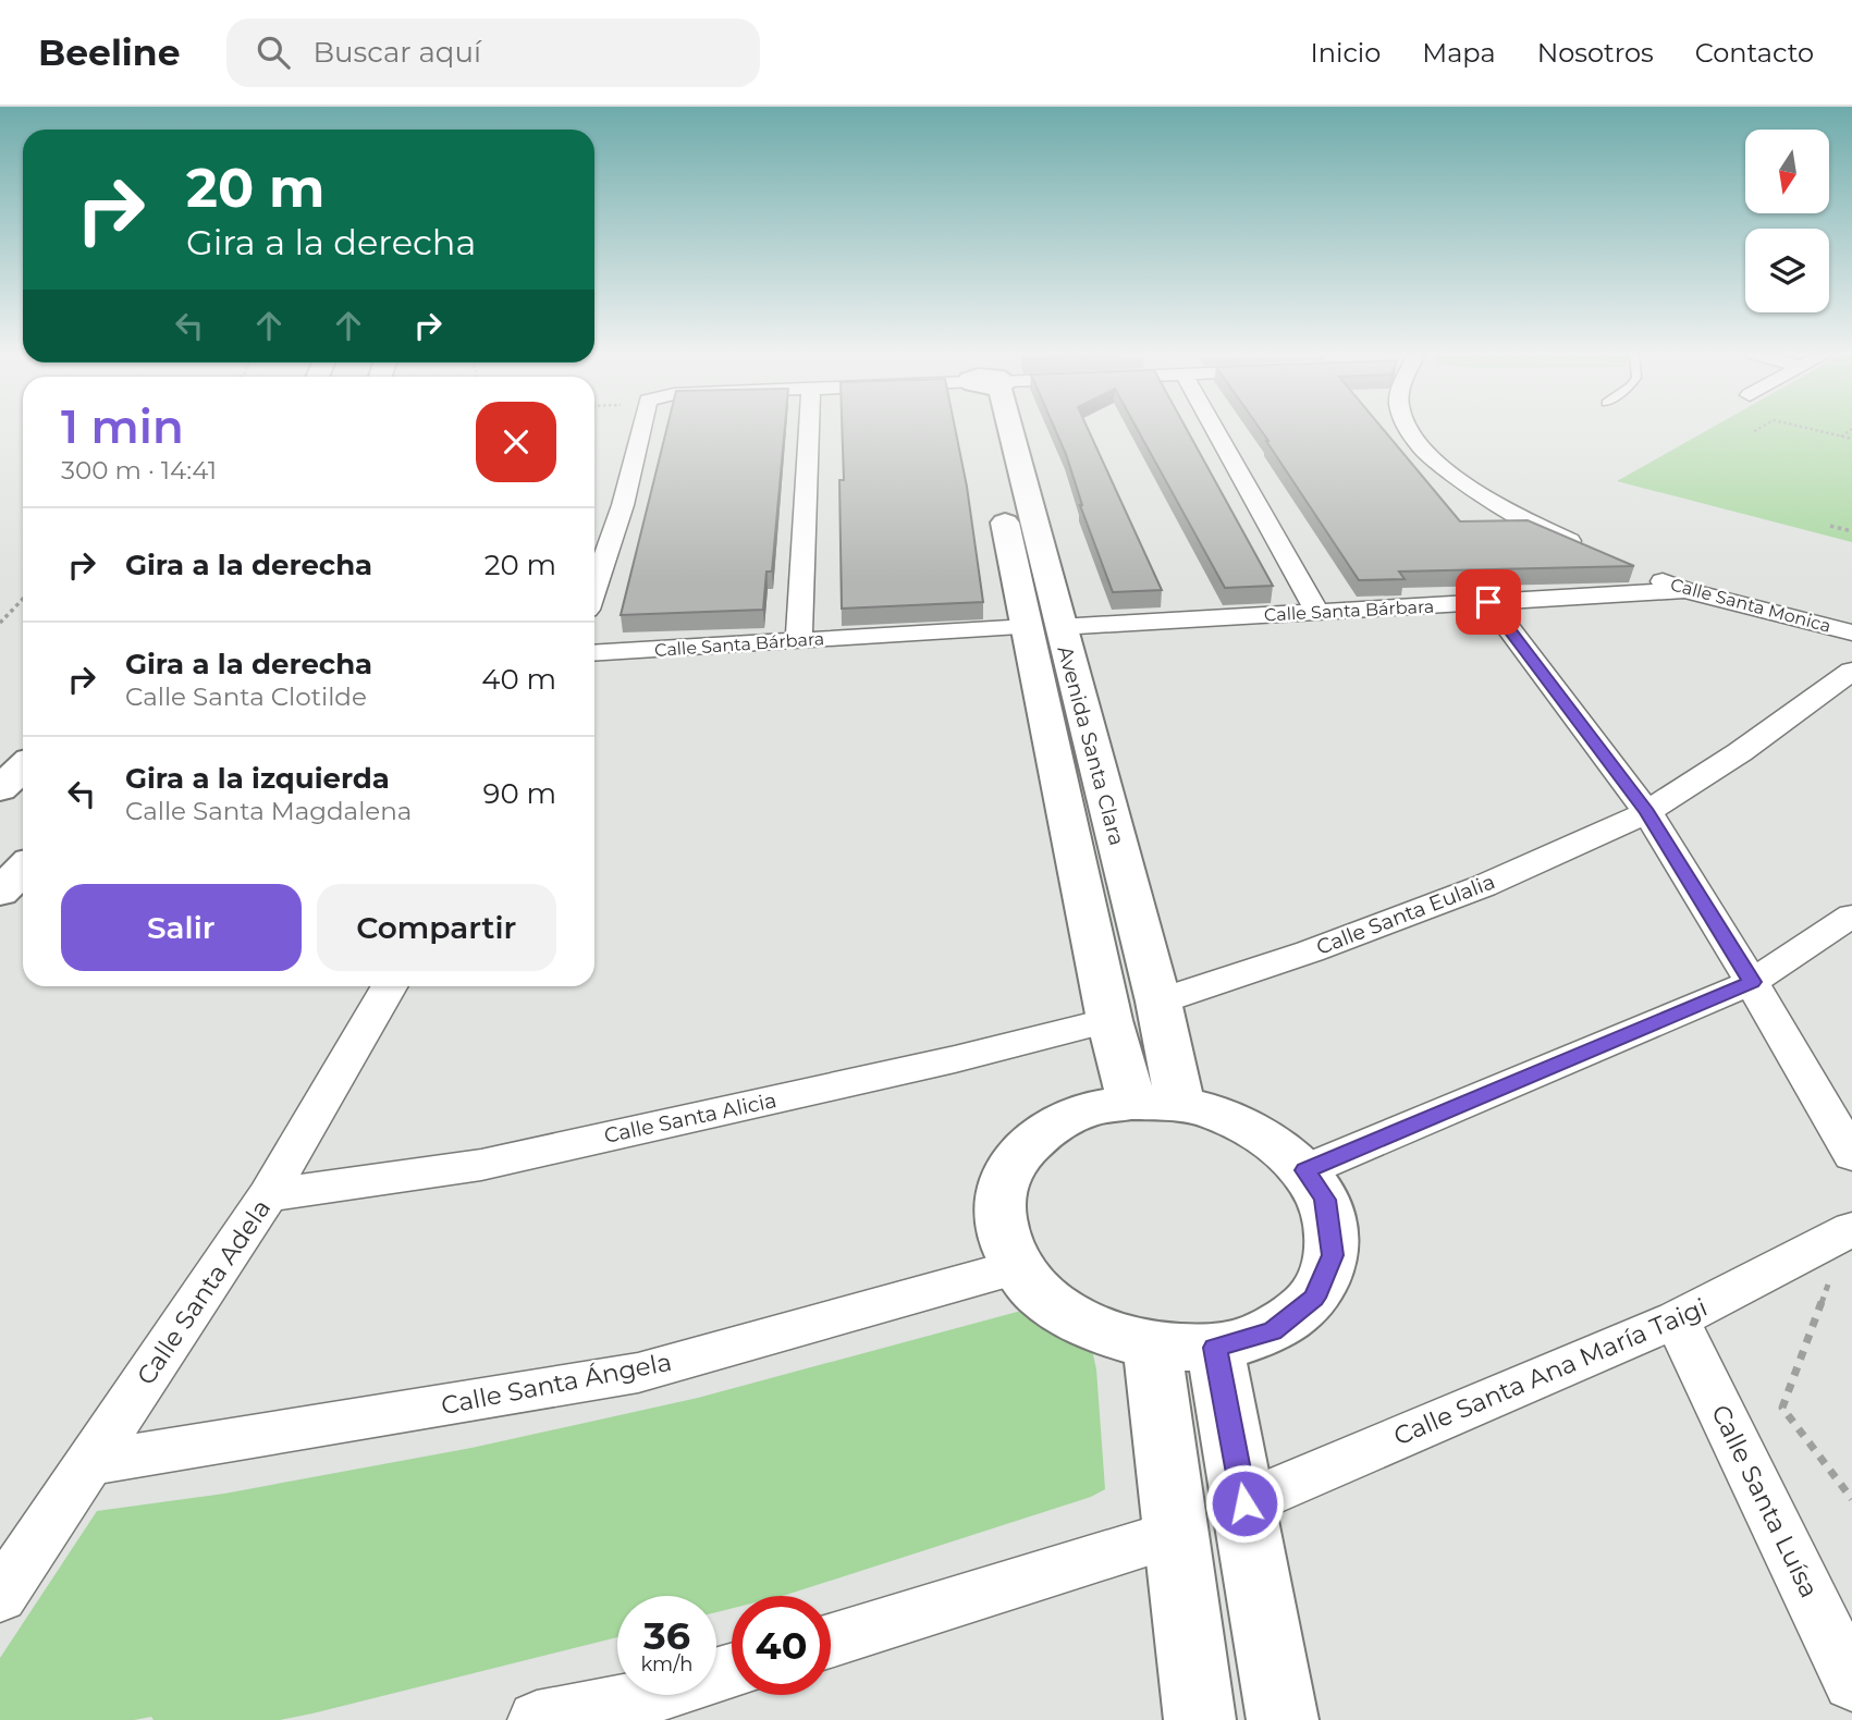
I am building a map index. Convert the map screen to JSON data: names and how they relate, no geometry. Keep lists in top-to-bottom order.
{
  "streets": {
    "main road": ["Avenida Santa Clara"],
    "street": [
      "Calle Santa Monica",
      "Calle Santa Bárbara",
      "Calle Santa Eulalia",
      "Calle Santa Alicia",
      "Calle Santa Adela",
      "Calle Santa Ana María Taigi",
      "Calle Santa Ángela",
      "Calle Santa Luísa"
    ]
  },
  "crossings": [
    ["Calle Santa Monica", "Calle Santa Bárbara"],
    ["Calle Santa Bárbara", "Avenida Santa Clara"],
    ["Avenida Santa Clara", "Calle Santa Eulalia"],
    ["Avenida Santa Clara", "Calle Santa Alicia"],
    ["Calle Santa Alicia", "Calle Santa Adela"],
    ["Calle Santa Adela", "Calle Santa Ángela"],
    ["Calle Santa Ana María Taigi", "Calle Santa Luísa"]
  ],
  "north": "bottom",
  "page": {
    "header": "Beeline",
    "search": "Buscar aquí",
    "nav": [
      "Inicio",
      "Mapa",
      "Nosotros",
      "Contacto"
    ],
    "turn": ["20 m", "Gira a la derecha"],
    "heading": ["1 min", "300 m · 14:41"],
    "list": [
      {
        "name": "Gira a la derecha",
        "value": "20 m"
      },
      {
        "name": "Gira a la derecha",
        "note": "Calle Santa Clotilde",
        "value": "40 m"
      },
      {
        "name": "Gira a la izquierda",
        "note": "Calle Santa Magdalena",
        "value": "90 m"
      }
    ],
    "buttons": ["Salir", "Compartir"],
    "speed": "36 km/h",
    "limit": "40"
  }
}
